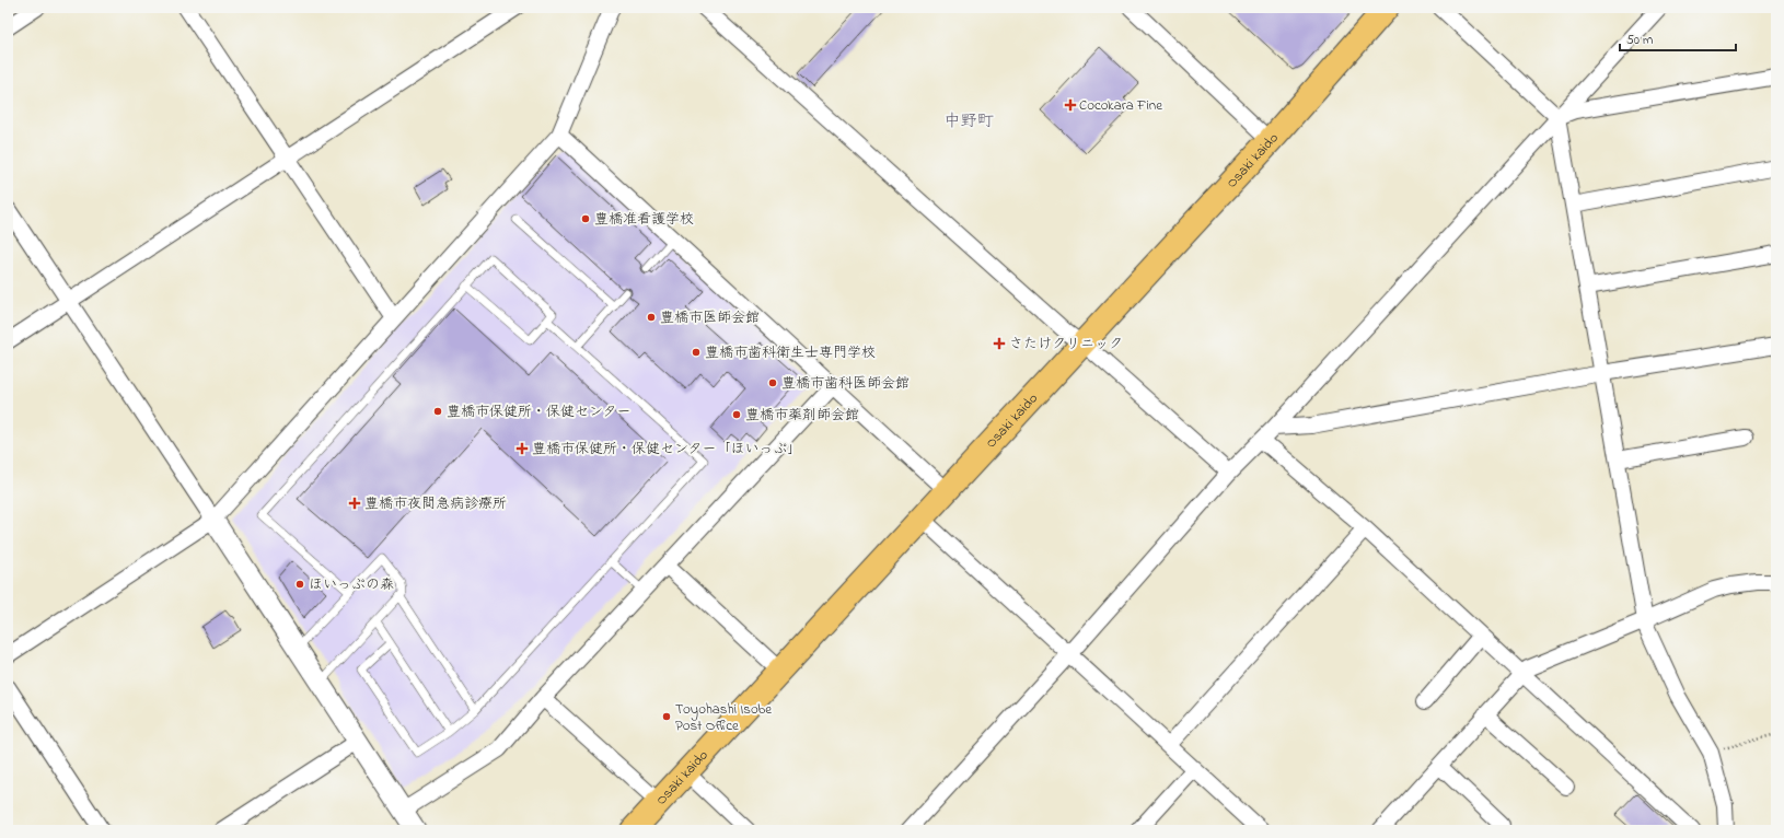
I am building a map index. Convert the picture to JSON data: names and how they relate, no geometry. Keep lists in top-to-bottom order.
{
  "streets": {
    "main road": ["Osaki kaido"]
  },
  "districts": ["中野町"],
  "places": {
    "health": [
      "Cocokara Fine",
      "さたけクリニック",
      "豊橋市保健所・保健センター「ほいっぷ」",
      "豊橋市夜間急病診療所"
    ],
    "other": [
      "豊橋准看護学校",
      "豊橋市医師会館",
      "豊橋市歯科衛生士専門学校",
      "豊橋市歯科医師会館",
      "豊橋市保健所・保健センター",
      "豊橋市薬剤師会館",
      "ほいっぷの森",
      "Toyohashi Isobe Post Office"
    ]
  },
  "scale_bar": "50 m"
}
